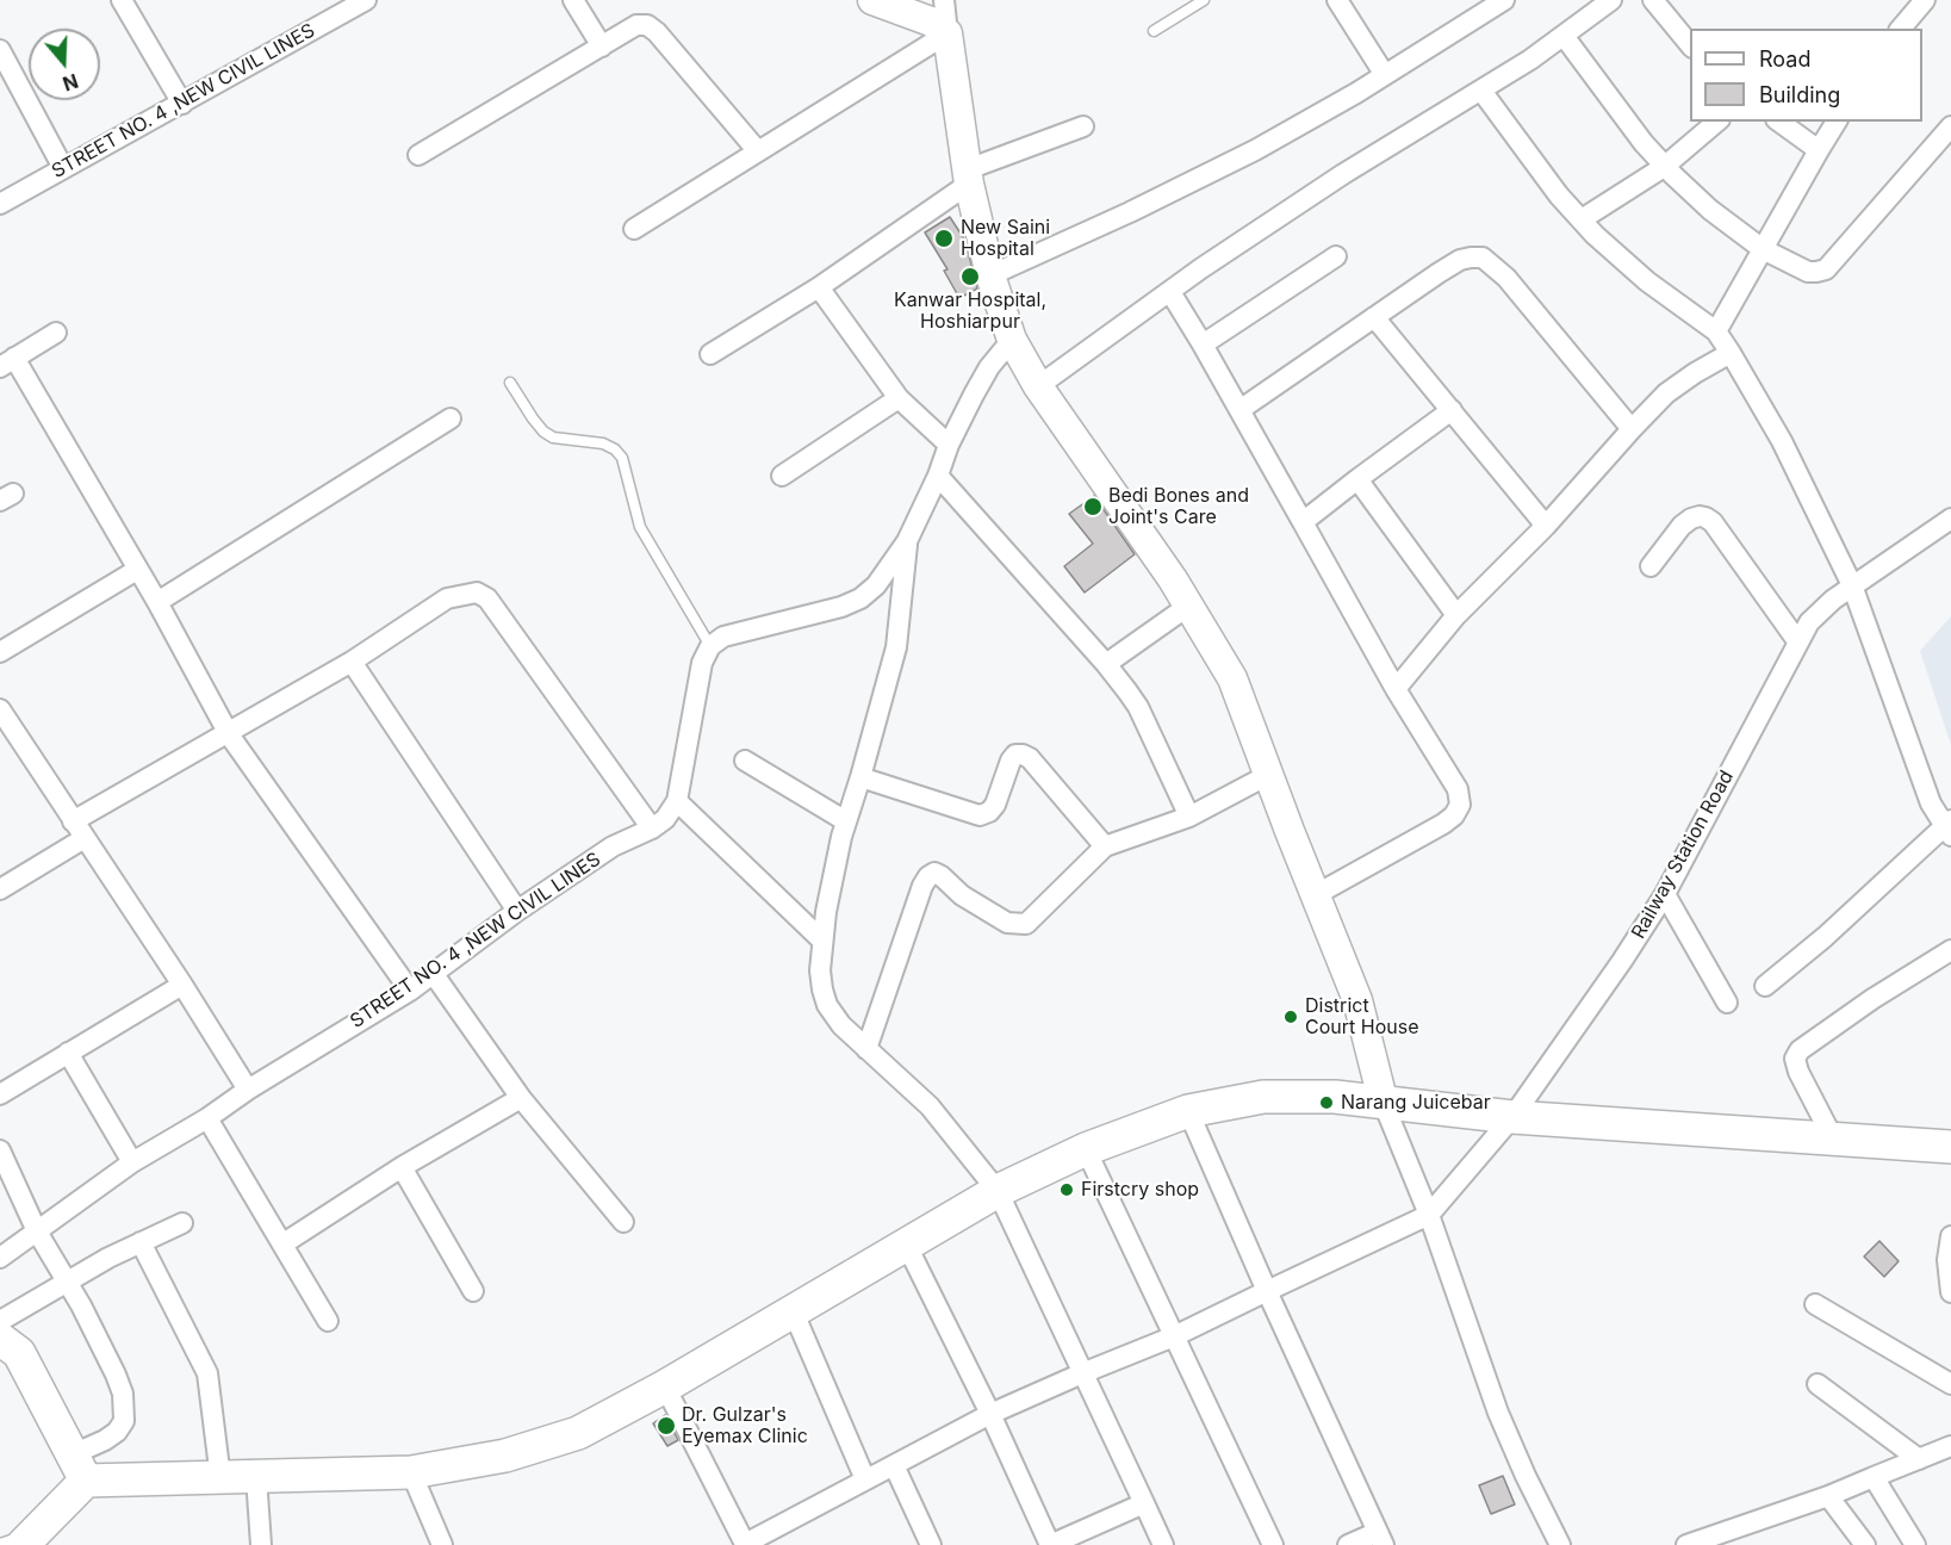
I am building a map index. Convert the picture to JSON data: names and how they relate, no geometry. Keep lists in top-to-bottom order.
{
  "streets": {
    "street": ["STREET NO. 4 ,NEW CIVIL LINES", "Railway Station Road"]
  },
  "places": [
    "New Saini Hospital",
    "Kanwar Hospital, Hoshiarpur",
    "Bedi Bones and Joint's Care",
    "District Court House",
    "Narang Juicebar",
    "Firstcry shop",
    "Dr. Gulzar's Eyemax Clinic"
  ],
  "legend": ["Road", "Building"],
  "north": "bottom"
}
